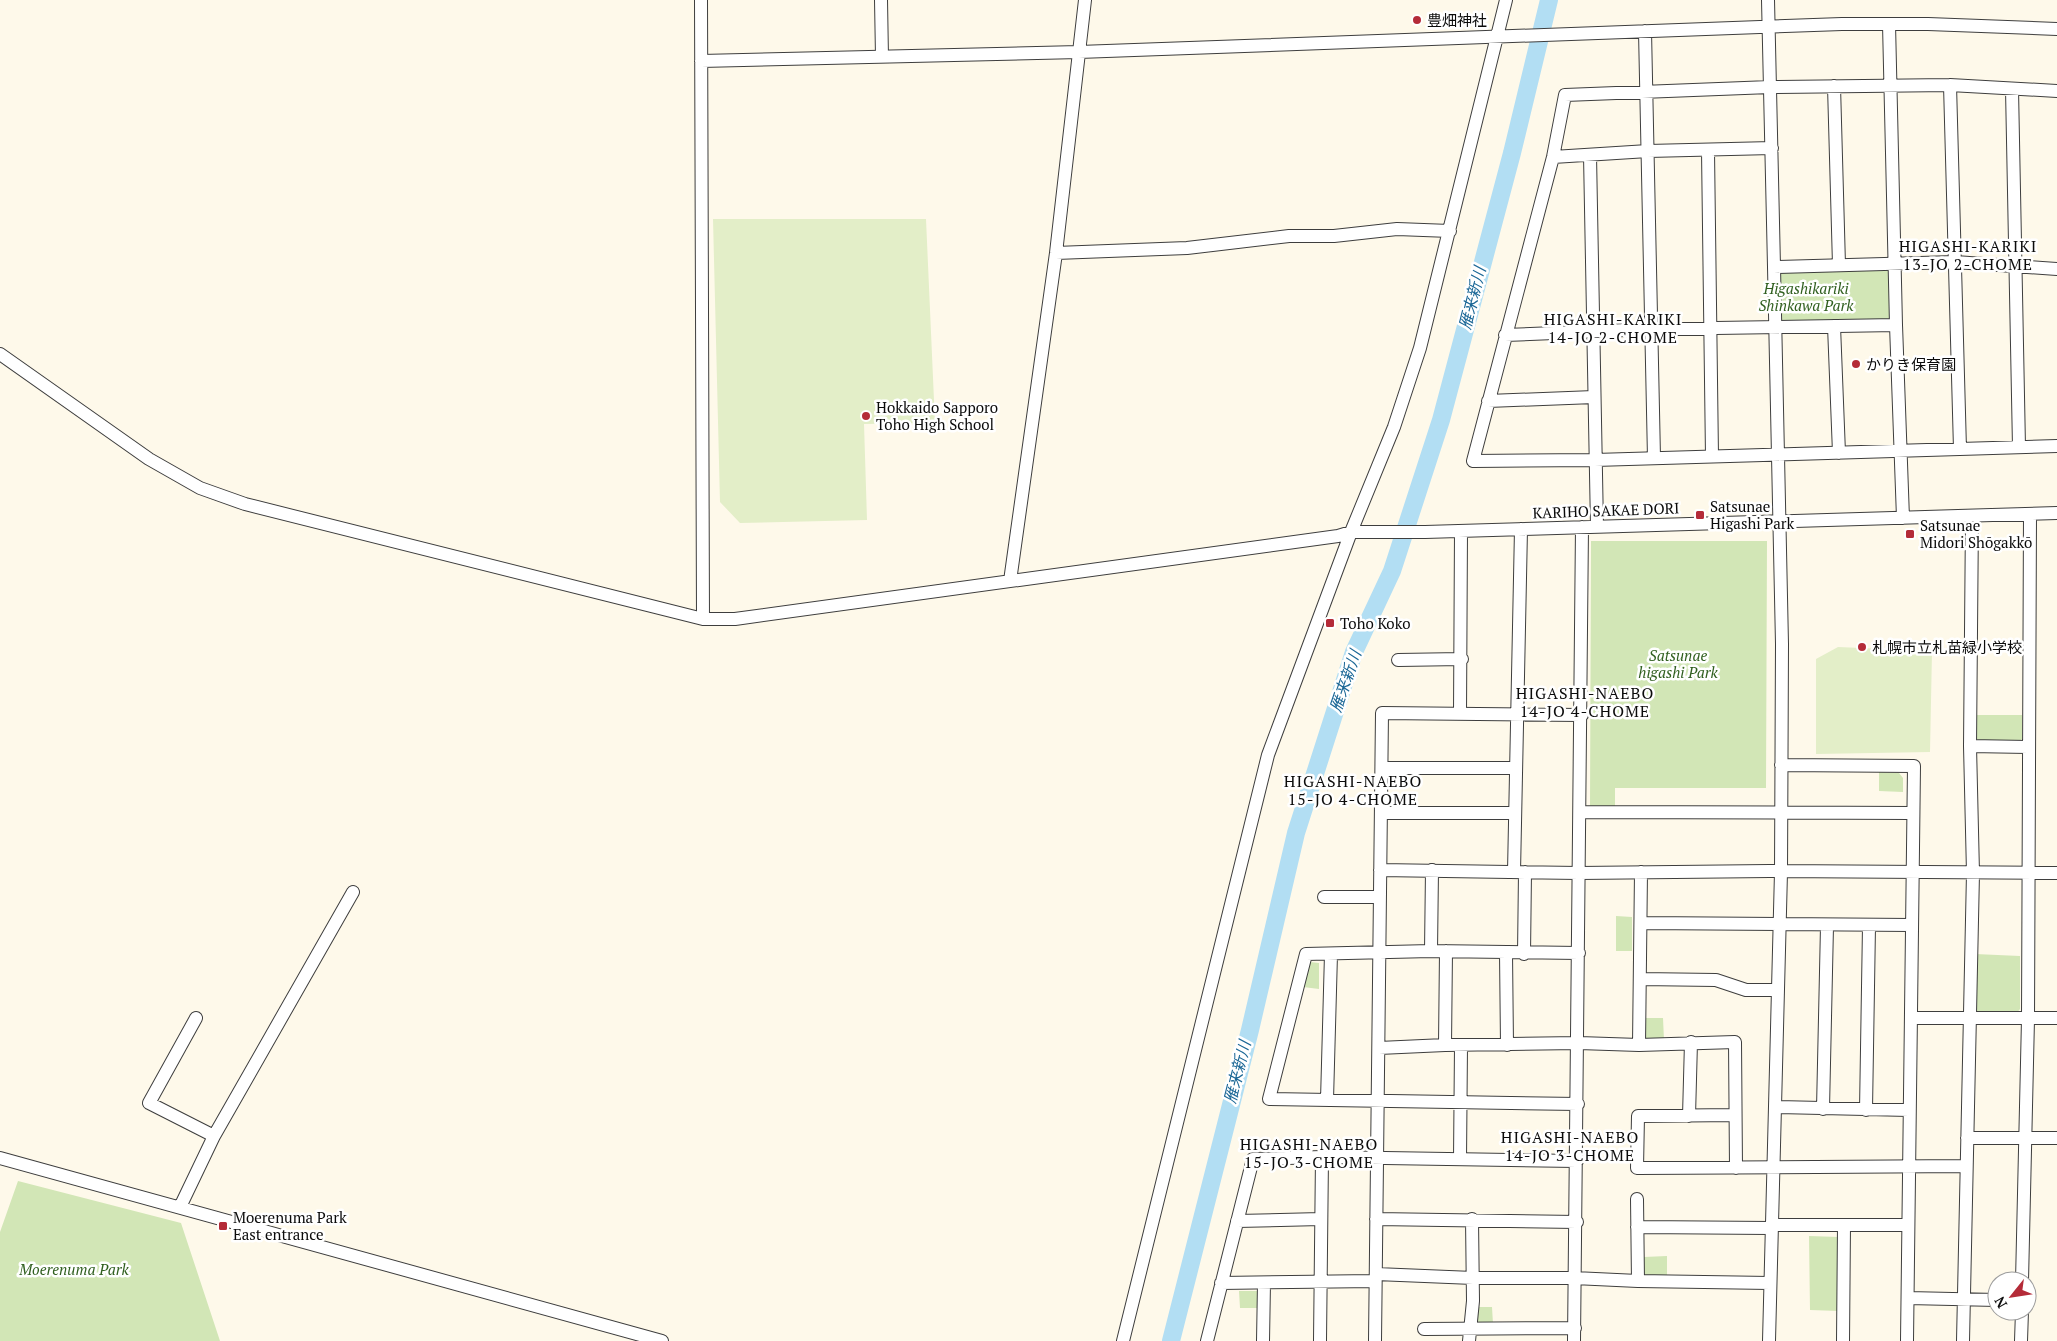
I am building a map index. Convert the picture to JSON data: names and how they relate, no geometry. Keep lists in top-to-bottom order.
{
  "streets": {
    "street": ["KARIHO SAKAE DORI"]
  },
  "districts": [
    "HIGASHI-KARIKI 13-JO 2-CHOME",
    "HIGASHI-KARIKI 14-JO 2-CHOME",
    "HIGASHI-NAEBO 14-JO 4-CHOME",
    "HIGASHI-NAEBO 15-JO 4-CHOME",
    "HIGASHI-NAEBO 14-JO 3-CHOME",
    "HIGASHI-NAEBO 15-JO 3-CHOME"
  ],
  "water": ["雁来新川"],
  "parks": ["Higashikariki Shinkawa Park", "Satsunae higashi Park", "Moerenuma Park"],
  "places": {
    "other": [
      "豊畑神社",
      "かりき保育園",
      "Hokkaido Sapporo Toho High School",
      "札幌市立札苗緑小学校"
    ],
    "transit": [
      "Satsunae Higashi Park",
      "Satsunae Midori Shōgakkō",
      "Toho Koko",
      "Moerenuma Park East entrance"
    ]
  },
  "north": "bottom left"
}
